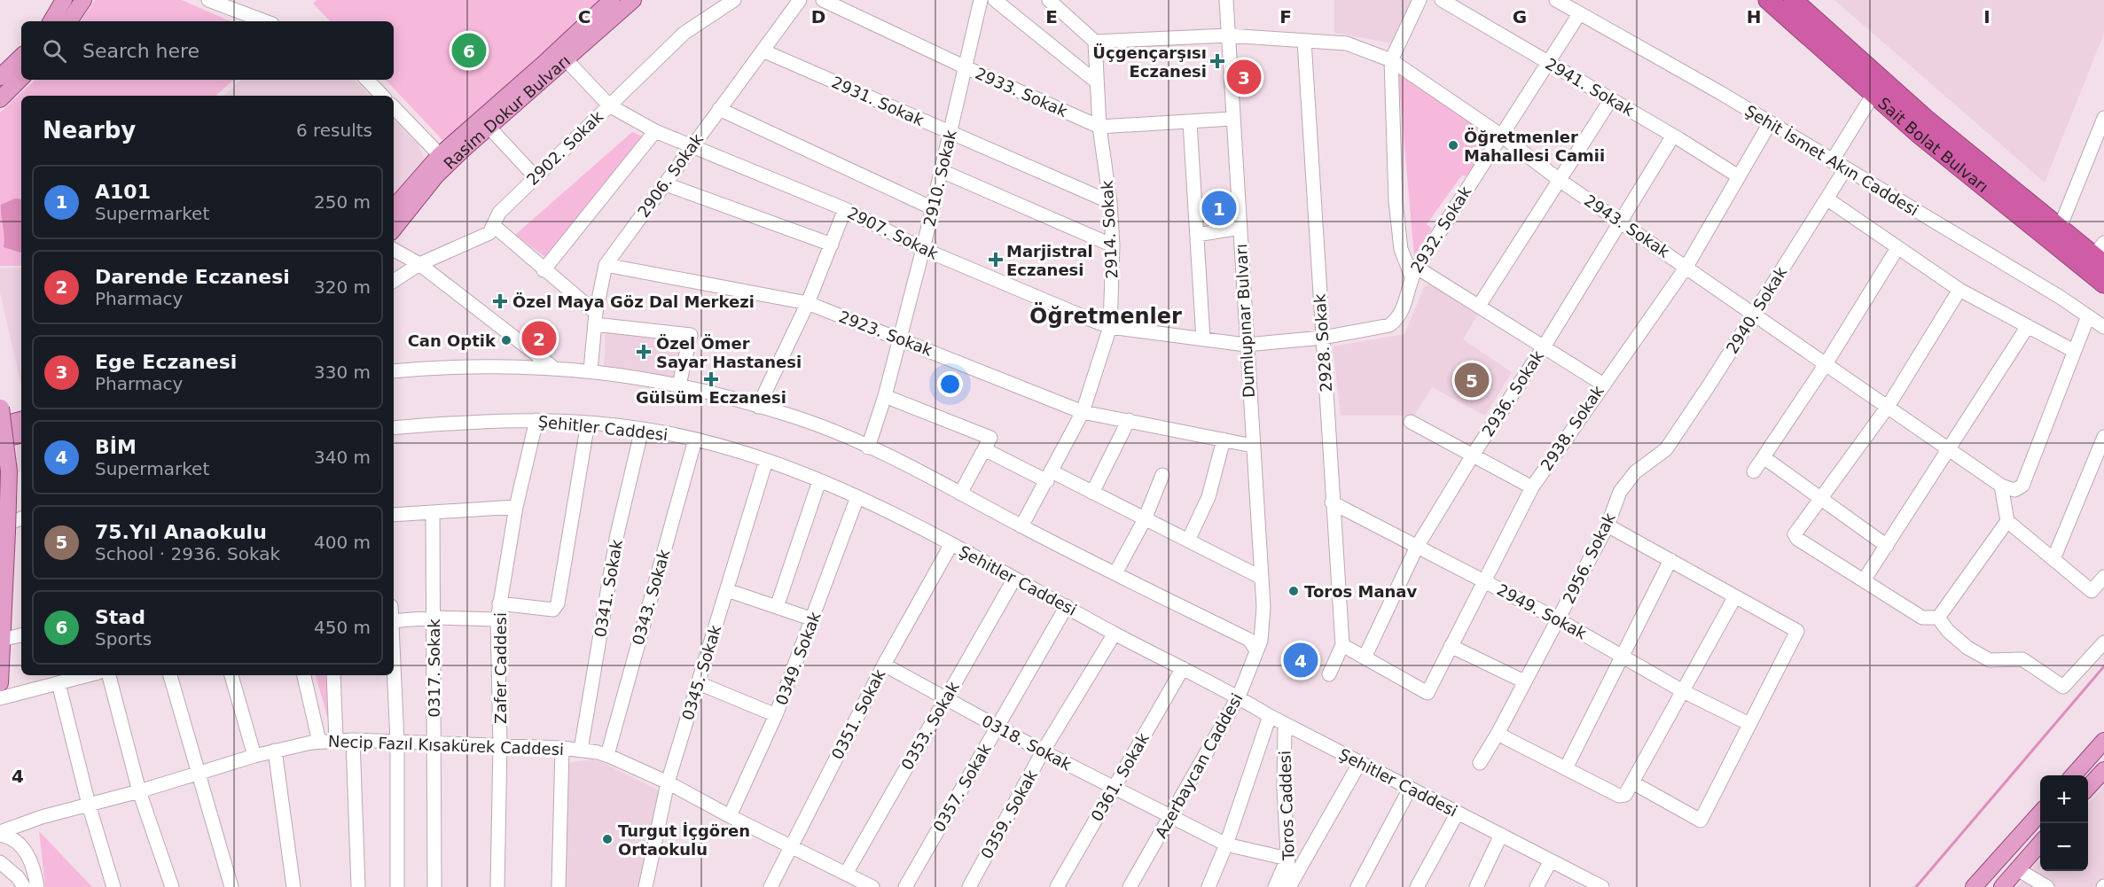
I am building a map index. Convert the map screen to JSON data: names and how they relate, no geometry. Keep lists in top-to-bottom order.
{
  "streets": {
    "highway": ["Sait Bolat Bulvarı"],
    "main road": ["Rasim Dokur Bulvarı"],
    "street": [
      "2941. Sokak",
      "2933. Sokak",
      "2931. Sokak",
      "2902. Sokak",
      "Şehit İsmet Akın Caddesi",
      "2906. Sokak",
      "2910. Sokak",
      "2943. Sokak",
      "2914. Sokak",
      "2932. Sokak",
      "2907. Sokak",
      "2940. Sokak",
      "Dumlupınar Bulvarı",
      "2923. Sokak",
      "2928. Sokak",
      "2936. Sokak",
      "Şehitler Caddesi",
      "2938. Sokak",
      "2956. Sokak",
      "0341. Sokak",
      "0343. Sokak",
      "2949. Sokak",
      "0349. Sokak",
      "0317. Sokak",
      "Zafer Caddesi",
      "0345. Sokak",
      "0351. Sokak",
      "0353. Sokak",
      "0318. Sokak",
      "Necip Fazıl Kısakürek Caddesi",
      "Azerbaycan Caddesi",
      "0361. Sokak",
      "0357. Sokak",
      "Toros Caddesi",
      "0359. Sokak"
    ]
  },
  "crossings": [
    ["2941. Sokak", "2932. Sokak"],
    ["2941. Sokak", "2936. Sokak"],
    ["2941. Sokak", "2938. Sokak"],
    ["2933. Sokak", "2910. Sokak"],
    ["2933. Sokak", "2914. Sokak"],
    ["2933. Sokak", "Dumlupınar Bulvarı"],
    ["2931. Sokak", "2906. Sokak"],
    ["2931. Sokak", "2910. Sokak"],
    ["2931. Sokak", "2914. Sokak"],
    ["Rasim Dokur Bulvarı", "2907. Sokak"],
    ["2902. Sokak", "2907. Sokak"],
    ["Şehit İsmet Akın Caddesi", "2932. Sokak"],
    ["Şehit İsmet Akın Caddesi", "2940. Sokak"],
    ["Şehit İsmet Akın Caddesi", "2938. Sokak"],
    ["2906. Sokak", "2907. Sokak"],
    ["2906. Sokak", "2923. Sokak"],
    ["2910. Sokak", "2907. Sokak"],
    ["2910. Sokak", "2923. Sokak"],
    ["2943. Sokak", "2914. Sokak"],
    ["2943. Sokak", "2932. Sokak"],
    ["2943. Sokak", "2940. Sokak"],
    ["2943. Sokak", "Dumlupınar Bulvarı"],
    ["2943. Sokak", "2928. Sokak"],
    ["2943. Sokak", "2936. Sokak"],
    ["2943. Sokak", "2938. Sokak"],
    ["2914. Sokak", "2907. Sokak"],
    ["2914. Sokak", "2923. Sokak"],
    ["2932. Sokak", "2907. Sokak"],
    ["2932. Sokak", "Dumlupınar Bulvarı"],
    ["2932. Sokak", "2928. Sokak"],
    ["2907. Sokak", "Dumlupınar Bulvarı"],
    ["2940. Sokak", "2956. Sokak"],
    ["Dumlupınar Bulvarı", "2923. Sokak"],
    ["Dumlupınar Bulvarı", "Azerbaycan Caddesi"],
    ["2928. Sokak", "2949. Sokak"],
    ["2936. Sokak", "2938. Sokak"],
    ["2936. Sokak", "2949. Sokak"],
    ["Şehitler Caddesi", "0341. Sokak"],
    ["Şehitler Caddesi", "0343. Sokak"],
    ["Şehitler Caddesi", "0349. Sokak"],
    ["Şehitler Caddesi", "Zafer Caddesi"],
    ["Şehitler Caddesi", "0345. Sokak"],
    ["Şehitler Caddesi", "0351. Sokak"],
    ["Şehitler Caddesi", "0353. Sokak"],
    ["Şehitler Caddesi", "Azerbaycan Caddesi"],
    ["Şehitler Caddesi", "0361. Sokak"],
    ["Şehitler Caddesi", "0357. Sokak"],
    ["Şehitler Caddesi", "Toros Caddesi"],
    ["Şehitler Caddesi", "0359. Sokak"],
    ["2938. Sokak", "2949. Sokak"],
    ["2956. Sokak", "2949. Sokak"],
    ["0341. Sokak", "Necip Fazıl Kısakürek Caddesi"],
    ["0343. Sokak", "Necip Fazıl Kısakürek Caddesi"],
    ["0349. Sokak", "Necip Fazıl Kısakürek Caddesi"],
    ["0317. Sokak", "Necip Fazıl Kısakürek Caddesi"],
    ["Zafer Caddesi", "Necip Fazıl Kısakürek Caddesi"],
    ["0345. Sokak", "Necip Fazıl Kısakürek Caddesi"],
    ["0351. Sokak", "0318. Sokak"],
    ["0351. Sokak", "Necip Fazıl Kısakürek Caddesi"],
    ["0353. Sokak", "0318. Sokak"],
    ["0353. Sokak", "Necip Fazıl Kısakürek Caddesi"],
    ["0318. Sokak", "Azerbaycan Caddesi"],
    ["0318. Sokak", "0361. Sokak"],
    ["0318. Sokak", "0357. Sokak"],
    ["0318. Sokak", "Toros Caddesi"],
    ["0318. Sokak", "0359. Sokak"]
  ],
  "districts": ["Öğretmenler"],
  "places": {
    "health": [
      "Üçgençarşısı Eczanesi",
      "Marjistral Eczanesi",
      "Özel Maya Göz Dal Merkezi",
      "Özel Ömer Sayar Hastanesi",
      "Gülsüm Eczanesi"
    ],
    "other": [
      "Öğretmenler Mahallesi Camii",
      "Can Optik",
      "Toros Manav",
      "Turgut İçgören Ortaokulu"
    ]
  },
  "page": {
    "search": "Search here",
    "pins": [
      "6",
      "3",
      "1",
      "2",
      "5",
      "4"
    ],
    "heading": ["Nearby", "6 results"],
    "list": [
      {
        "mark": "1",
        "name": "A101",
        "note": "Supermarket",
        "value": "250 m"
      },
      {
        "mark": "2",
        "name": "Darende Eczanesi",
        "note": "Pharmacy",
        "value": "320 m"
      },
      {
        "mark": "3",
        "name": "Ege Eczanesi",
        "note": "Pharmacy",
        "value": "330 m"
      },
      {
        "mark": "4",
        "name": "BİM",
        "note": "Supermarket",
        "value": "340 m"
      },
      {
        "mark": "5",
        "name": "75.Yıl Anaokulu",
        "note": "School · 2936. Sokak",
        "value": "400 m"
      },
      {
        "mark": "6",
        "name": "Stad",
        "note": "Sports",
        "value": "450 m"
      }
    ],
    "map_buttons": ["+", "−"]
  },
  "grid": {
    "columns": [
      "C",
      "D",
      "E",
      "F",
      "G",
      "H",
      "I"
    ],
    "rows": ["4"]
  }
}
